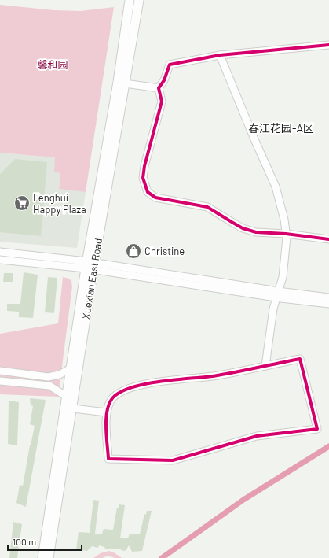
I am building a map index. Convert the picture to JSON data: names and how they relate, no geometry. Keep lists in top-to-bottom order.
{
  "streets": {
    "main road": ["Xuexian East Road"]
  },
  "districts": ["春江花园-A区"],
  "parks": ["馨和园"],
  "places": {
    "supermarket": ["Fenghui Happy Plaza"],
    "shop": ["Christine"]
  },
  "scale_bar": "100 m"
}
